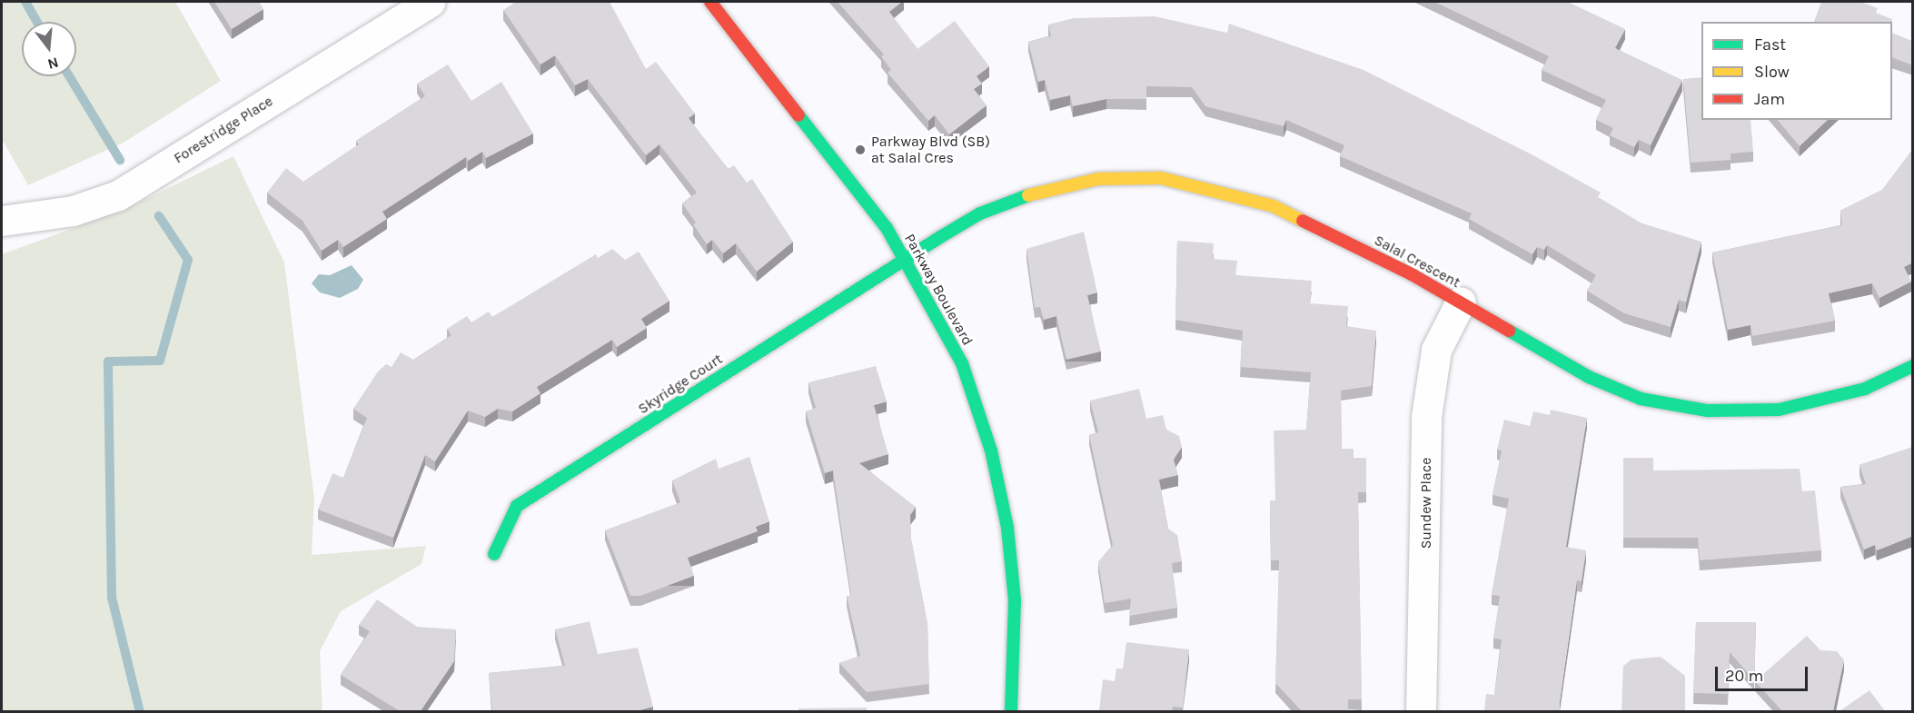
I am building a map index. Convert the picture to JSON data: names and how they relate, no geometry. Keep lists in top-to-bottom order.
{
  "streets": {
    "street": [
      "Forestridge Place",
      "Salal Crescent",
      "Parkway Boulevard",
      "Skyridge Court",
      "Sundew Place"
    ]
  },
  "crossings": [
    ["Salal Crescent", "Parkway Boulevard"],
    ["Salal Crescent", "Skyridge Court"],
    ["Salal Crescent", "Sundew Place"],
    ["Parkway Boulevard", "Skyridge Court"]
  ],
  "places": ["Parkway Blvd (SB) at Salal Cres"],
  "legend": ["Fast", "Slow", "Jam"],
  "scale_bar": "20 m",
  "north": "bottom"
}
